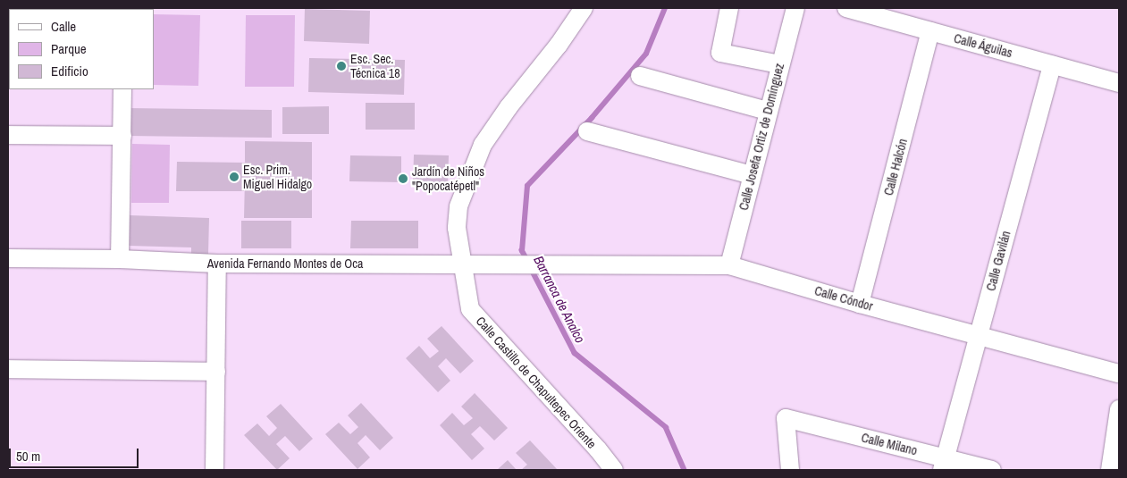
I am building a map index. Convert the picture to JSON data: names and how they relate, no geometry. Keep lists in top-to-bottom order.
{
  "streets": {
    "street": [
      "Calle Águilas",
      "Calle Josefa Ortiz de Domínguez",
      "Calle Halcón",
      "Calle Gavilán",
      "Avenida Fernando Montes de Oca",
      "Calle Cóndor",
      "Calle Castillo de Chapultepec Oriente",
      "Calle Milano"
    ]
  },
  "crossings": [
    ["Calle Águilas", "Calle Halcón"],
    ["Calle Águilas", "Calle Gavilán"],
    ["Calle Josefa Ortiz de Domínguez", "Calle Cóndor"],
    ["Calle Halcón", "Calle Cóndor"],
    ["Calle Gavilán", "Calle Cóndor"],
    ["Calle Gavilán", "Calle Milano"],
    ["Avenida Fernando Montes de Oca", "Calle Cóndor"],
    ["Avenida Fernando Montes de Oca", "Calle Castillo de Chapultepec Oriente"]
  ],
  "water": ["Barranca de Analco"],
  "places": ["Esc. Sec. Técnica 18", "Esc. Prim. Miguel Hidalgo", "Jardín de Niños \"Popocatépetl\""],
  "legend": ["Calle", "Parque", "Edificio"],
  "scale_bar": "50 m"
}
